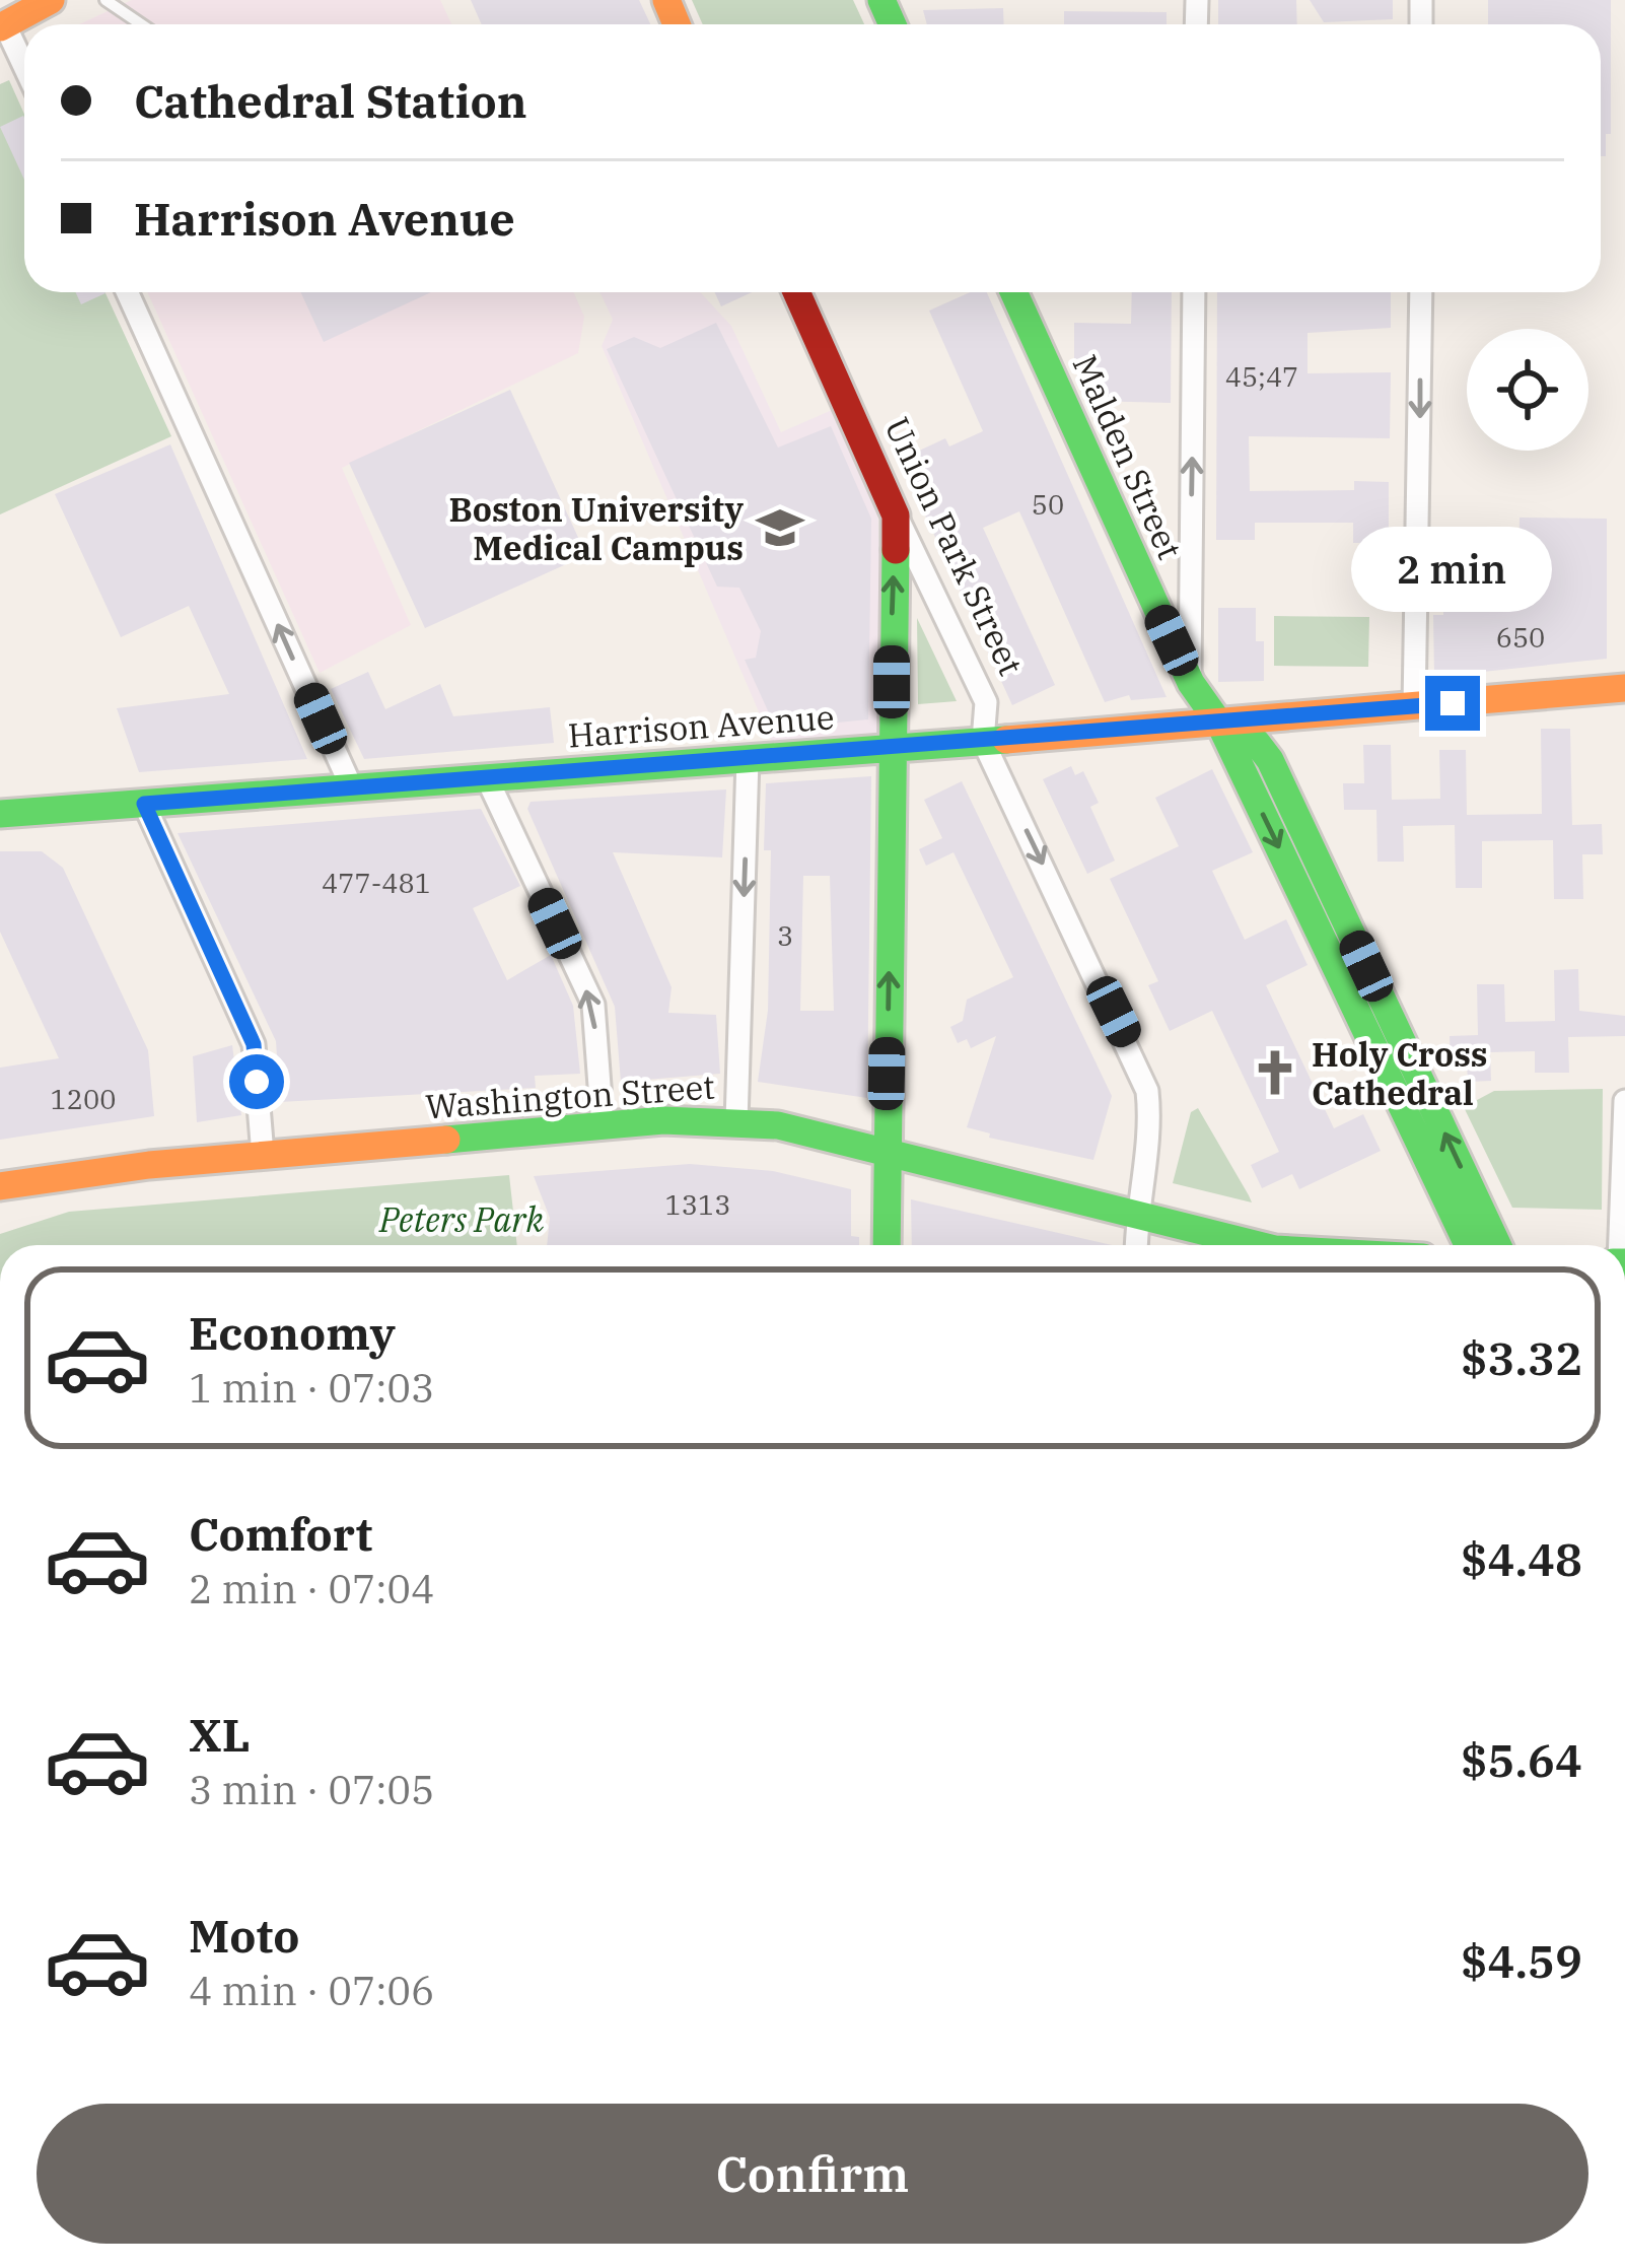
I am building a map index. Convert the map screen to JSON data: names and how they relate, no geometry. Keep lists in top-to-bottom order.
{
  "streets": {
    "main road": [
      "Malden Street",
      "Union Park Street",
      "Harrison Avenue",
      "Washington Street"
    ]
  },
  "crossings": [
    ["Malden Street", "Harrison Avenue"],
    ["Union Park Street", "Harrison Avenue"],
    ["Union Park Street", "Washington Street"]
  ],
  "parks": ["Peters Park"],
  "places": {
    "school or university": ["Boston University Medical Campus"],
    "church": ["Holy Cross Cathedral"]
  },
  "house_numbers": [
    "45;47",
    "50",
    "650",
    "477-481",
    "3",
    "1200",
    "1313"
  ],
  "page": {
    "banner": ["Cathedral Station", "Harrison Avenue"],
    "bubble": "2 min",
    "list": [
      {
        "name": "Economy",
        "note": "1 min · 07:03",
        "value": "$3.32"
      },
      {
        "name": "Comfort",
        "note": "2 min · 07:04",
        "value": "$4.48"
      },
      {
        "name": "XL",
        "note": "3 min · 07:05",
        "value": "$5.64"
      },
      {
        "name": "Moto",
        "note": "4 min · 07:06",
        "value": "$4.59"
      }
    ],
    "buttons": "Confirm"
  }
}
